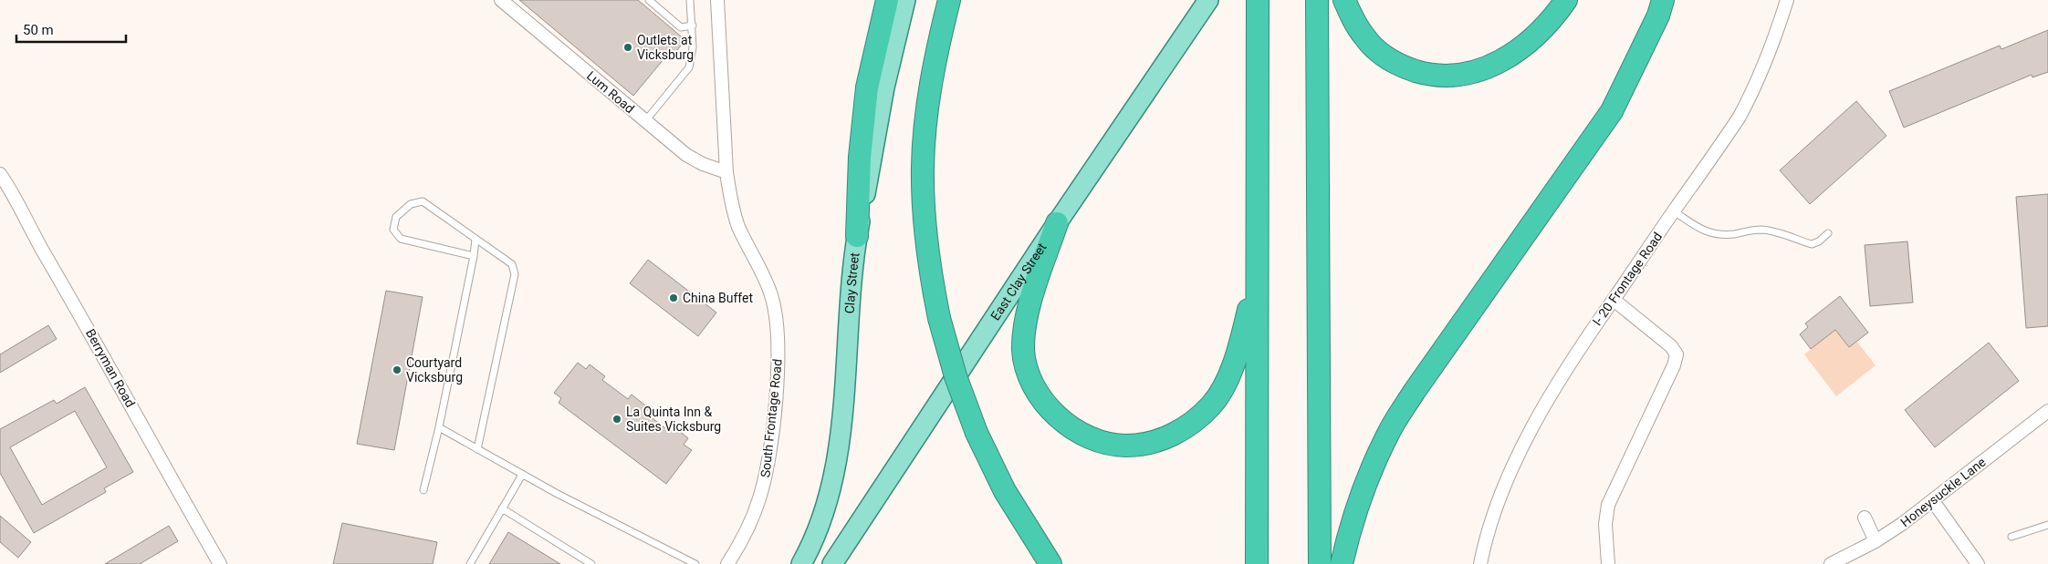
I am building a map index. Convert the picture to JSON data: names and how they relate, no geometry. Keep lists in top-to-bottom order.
{
  "streets": {
    "main road": ["East Clay Street", "Clay Street"],
    "street": [
      "Lum Road",
      "I- 20 Frontage Road",
      "Berryman Road",
      "South Frontage Road",
      "Honeysuckle Lane"
    ]
  },
  "crossings": [
    ["Lum Road", "South Frontage Road"]
  ],
  "places": [
    "Outlets at Vicksburg",
    "China Buffet",
    "Courtyard Vicksburg",
    "La Quinta Inn & Suites Vicksburg"
  ],
  "scale_bar": "50 m"
}
